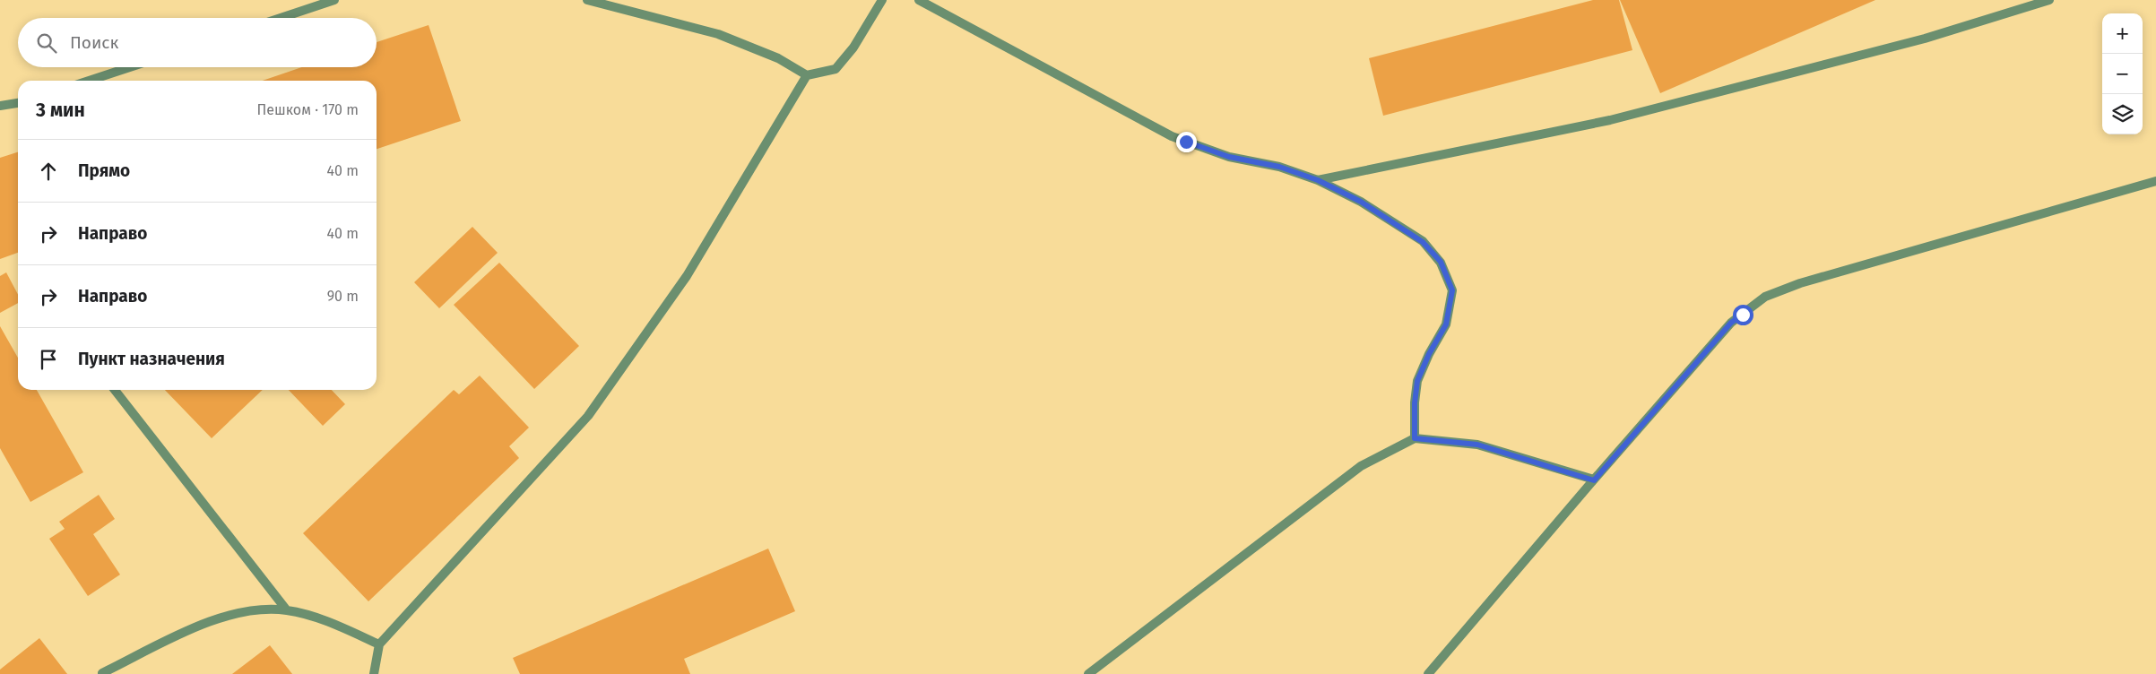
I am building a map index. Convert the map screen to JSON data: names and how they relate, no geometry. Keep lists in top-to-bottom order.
{
  "page": {
    "map_buttons": ["+", "−"],
    "search": "Поиск",
    "heading": ["3 мин", "Пешком · 170 m"],
    "list": [
      ["Прямо", "40 m"],
      ["Направо", "40 m"],
      ["Направо", "90 m"],
      "Пункт назначения"
    ]
  }
}
